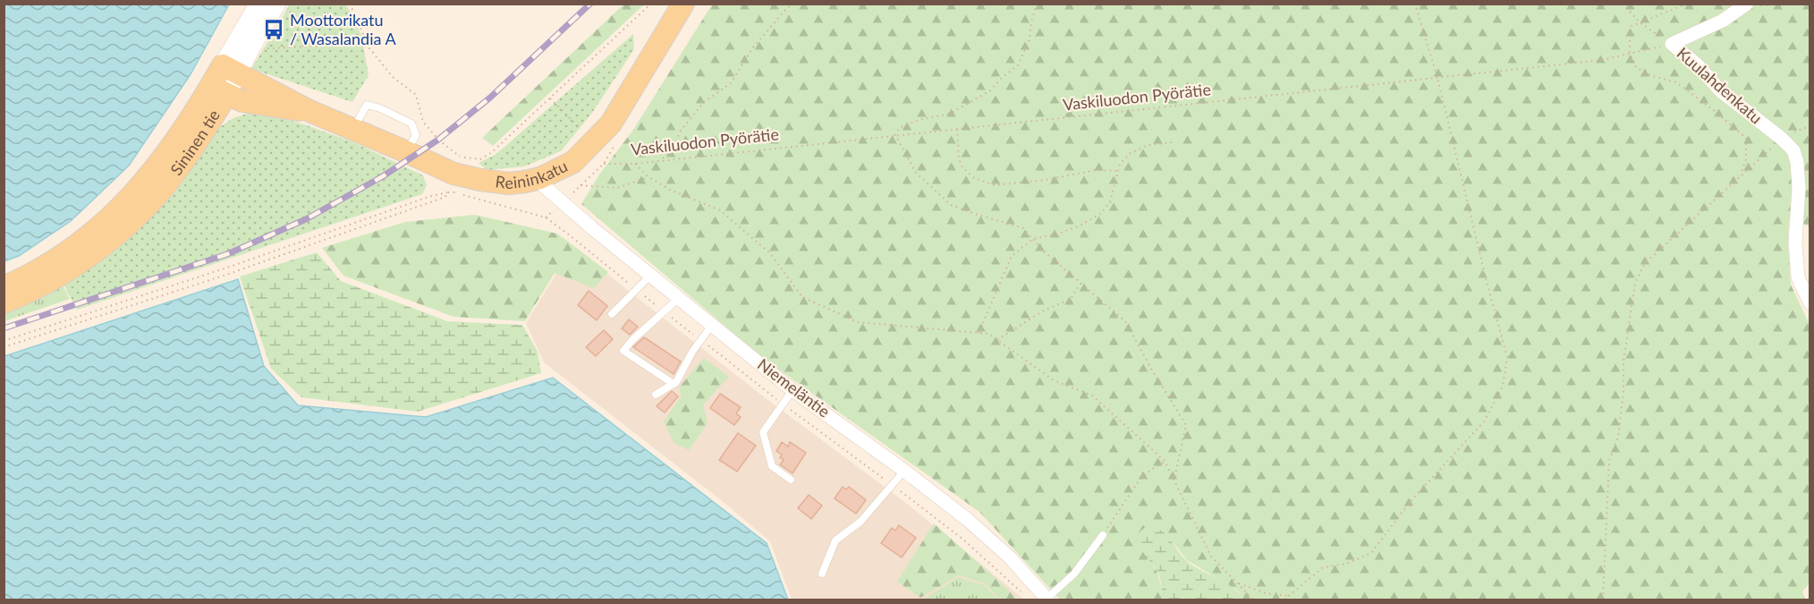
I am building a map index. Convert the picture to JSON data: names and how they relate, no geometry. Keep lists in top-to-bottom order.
{
  "streets": {
    "main road": ["Sininen tie", "Reininkatu"],
    "street": ["Kuulahdenkatu", "Niemeläntie"],
    "path": ["Vaskiluodon Pyörätie"]
  },
  "crossings": [
    ["Kuulahdenkatu", "Vaskiluodon Pyörätie"],
    ["Sininen tie", "Reininkatu"],
    ["Reininkatu", "Niemeläntie"]
  ],
  "places": {
    "bus stop": ["Moottorikatu / Wasalandia A"]
  }
}
